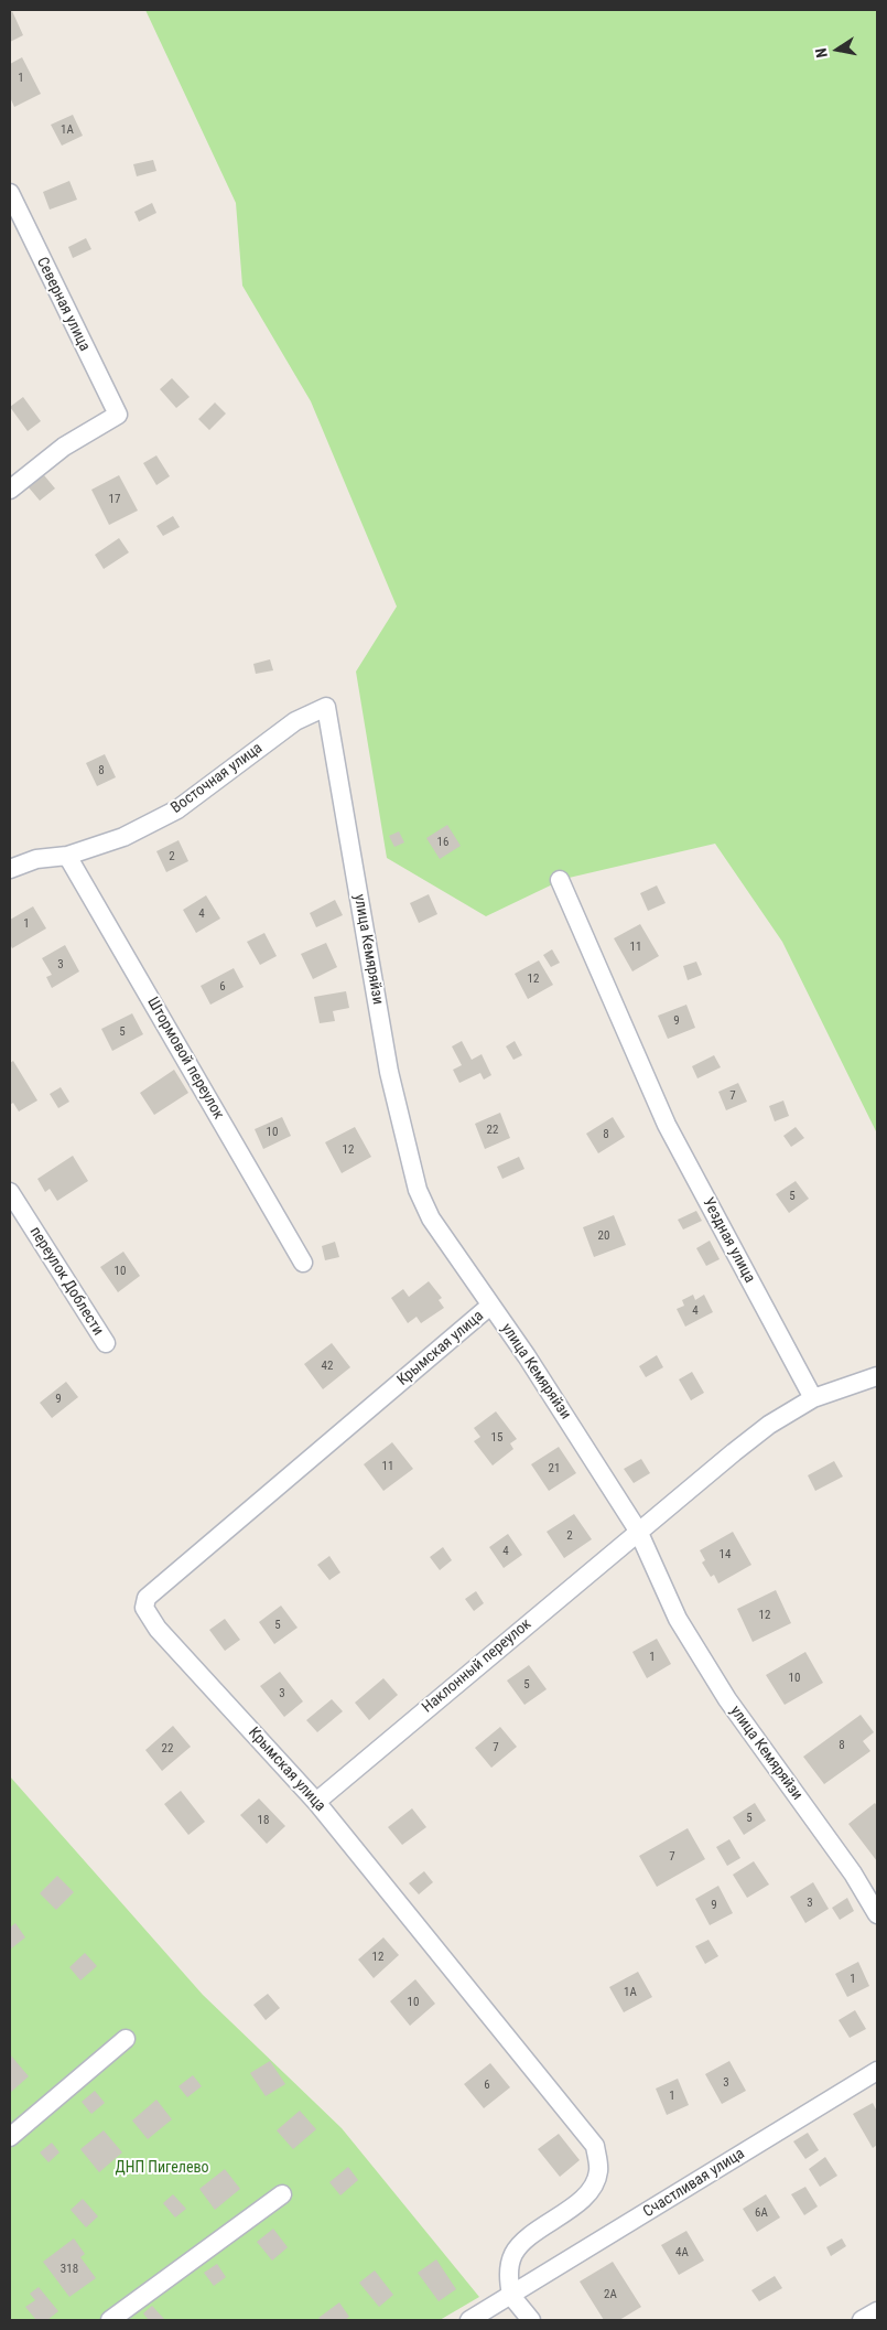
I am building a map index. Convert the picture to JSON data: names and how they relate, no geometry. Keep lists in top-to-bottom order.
{
  "streets": {
    "street": [
      "Северная улица",
      "Восточная улица",
      "улица Кемяряйзи",
      "Штормовой переулок",
      "Уездная улица",
      "переулок Доблести",
      "Крымская улица",
      "Наклонный переулок",
      "Счастливая улица"
    ]
  },
  "crossings": [
    ["Восточная улица", "улица Кемяряйзи"],
    ["Восточная улица", "Штормовой переулок"],
    ["улица Кемяряйзи", "Крымская улица"],
    ["улица Кемяряйзи", "Наклонный переулок"],
    ["Крымская улица", "Наклонный переулок"],
    ["Крымская улица", "Счастливая улица"]
  ],
  "parks": ["ДНП Пигелево"],
  "house_numbers": [
    "1",
    "1А",
    "17",
    "8",
    "16",
    "2",
    "4",
    "1",
    "11",
    "3",
    "12",
    "6",
    "9",
    "5",
    "7",
    "22",
    "10",
    "8",
    "12",
    "5",
    "20",
    "10",
    "4",
    "42",
    "9",
    "15",
    "11",
    "21",
    "2",
    "4",
    "14",
    "12",
    "5",
    "1",
    "10",
    "5",
    "3",
    "8",
    "7",
    "22",
    "5",
    "18",
    "7",
    "3",
    "9",
    "12",
    "1",
    "1А",
    "10",
    "3",
    "6",
    "1",
    "6А",
    "4А",
    "318",
    "2А"
  ],
  "north": "left"
}
